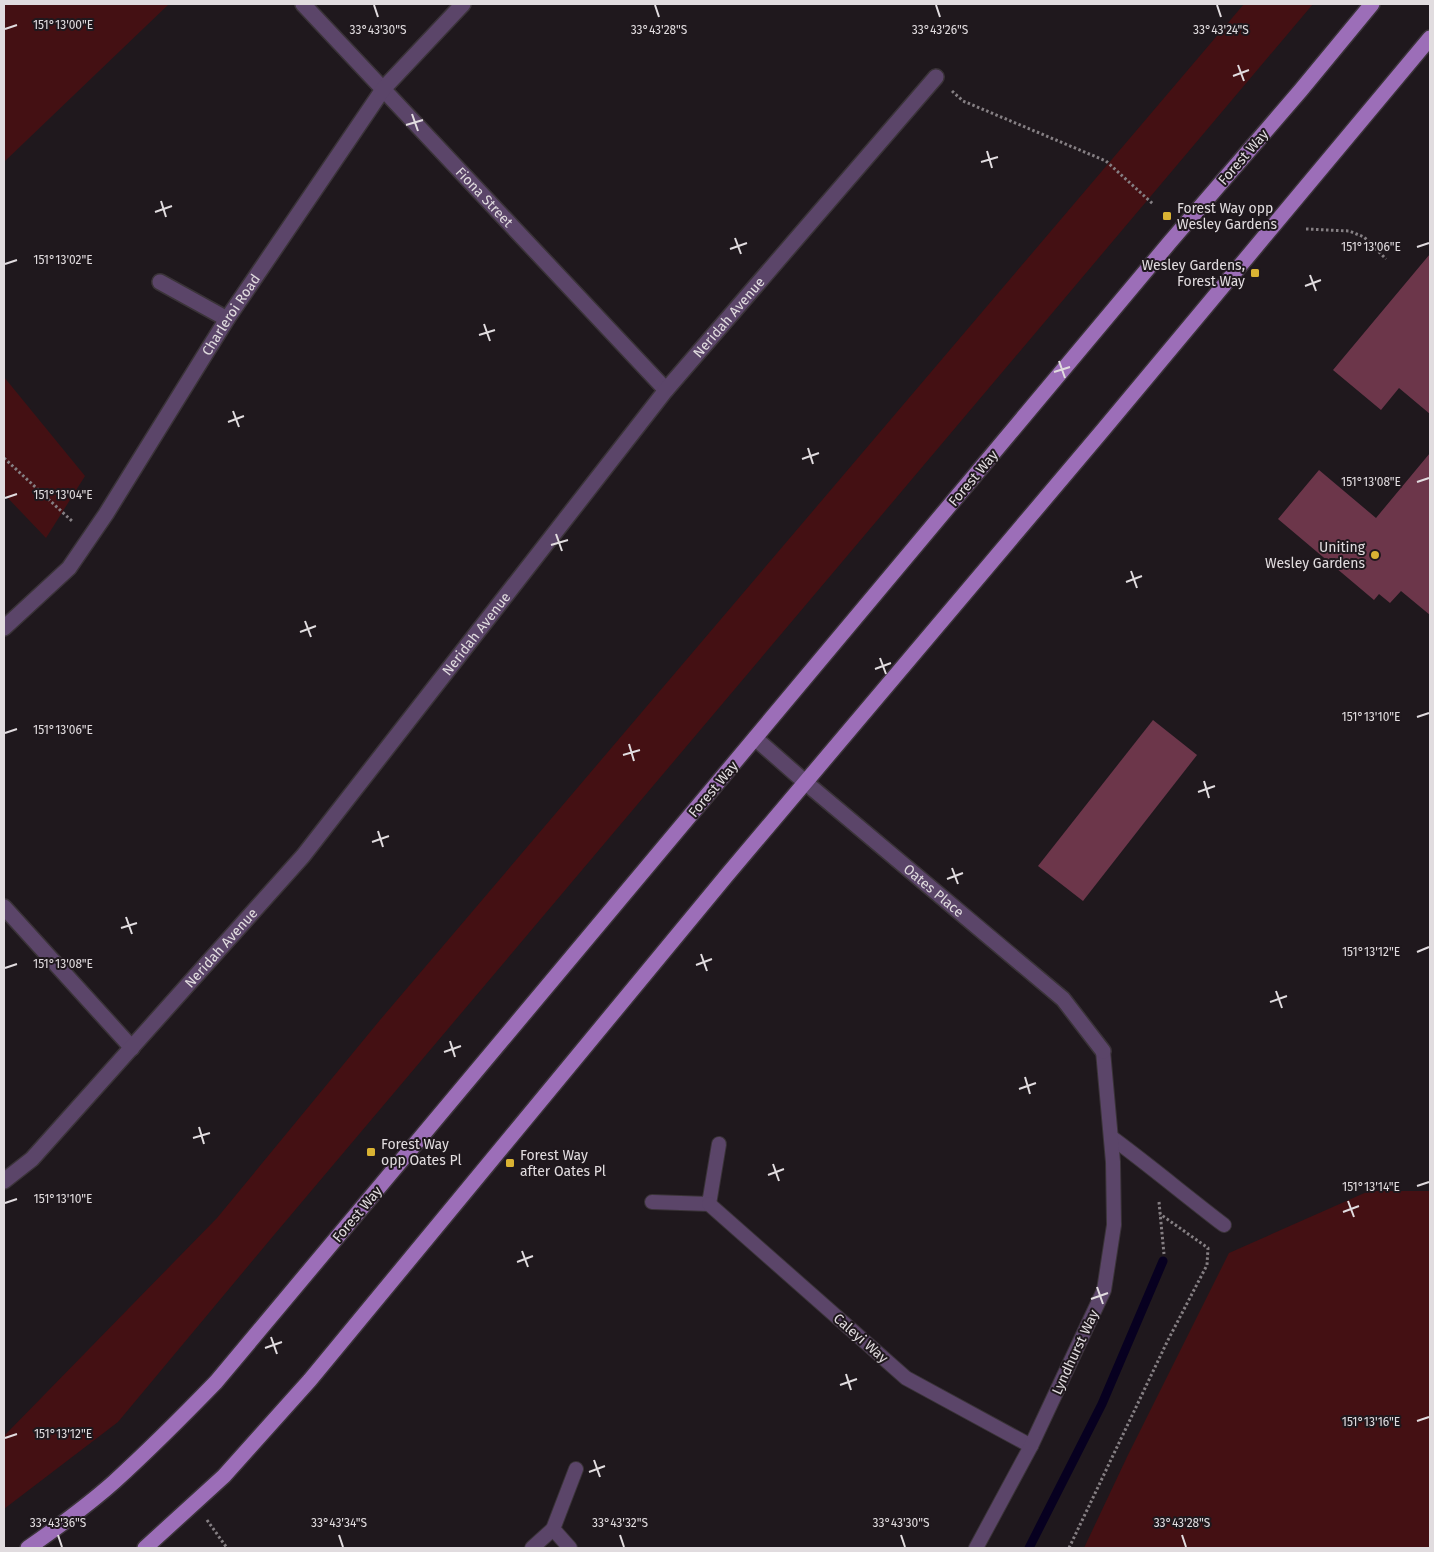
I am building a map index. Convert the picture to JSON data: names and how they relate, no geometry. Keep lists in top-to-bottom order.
{
  "streets": {
    "main road": ["Forest Way"],
    "street": [
      "Fiona Street",
      "Charleroi Road",
      "Neridah Avenue",
      "Oates Place"
    ],
    "lane": ["Caleyi Way", "Lyndhurst Way"]
  },
  "crossings": [
    ["Forest Way", "Oates Place"],
    ["Fiona Street", "Charleroi Road"],
    ["Fiona Street", "Neridah Avenue"],
    ["Oates Place", "Lyndhurst Way"],
    ["Caleyi Way", "Lyndhurst Way"]
  ],
  "places": {
    "transit": [
      "Forest Way opp Wesley Gardens",
      "Wesley Gardens, Forest Way",
      "Forest Way opp Oates Pl",
      "Forest Way after Oates Pl"
    ],
    "other": ["Uniting Wesley Gardens"]
  },
  "coordinates": [
    "151°13'00\"E",
    "33°43'26\"S",
    "33°43'24\"S",
    "33°43'30\"S",
    "33°43'28\"S",
    "151°13'06\"E",
    "151°13'02\"E",
    "151°13'08\"E",
    "151°13'04\"E",
    "151°13'10\"E",
    "151°13'12\"E",
    "151°13'14\"E",
    "151°13'16\"E",
    "33°43'36\"S",
    "33°43'34\"S",
    "33°43'32\"S"
  ]
}
